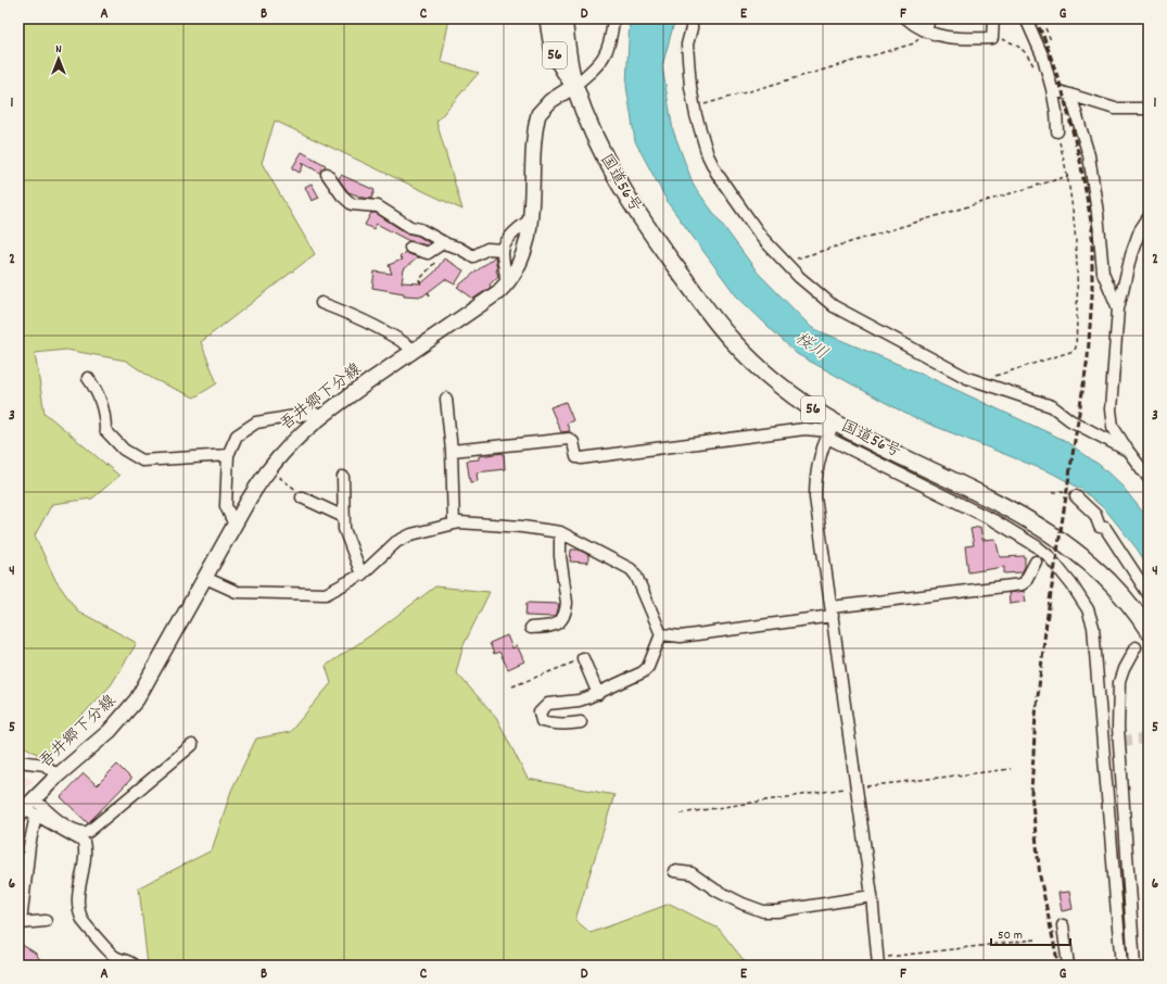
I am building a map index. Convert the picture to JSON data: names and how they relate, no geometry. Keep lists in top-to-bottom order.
{
  "streets": {
    "highway": ["56", "国道56号"],
    "main road": ["吾井郷下分線"]
  },
  "crossings": [
    ["国道56号", "吾井郷下分線"]
  ],
  "water": ["桜川"],
  "scale_bar": "50 m",
  "north": "top",
  "grid": {
    "columns": [
      "A",
      "B",
      "C",
      "D",
      "E",
      "F",
      "G"
    ],
    "rows": [
      "1",
      "2",
      "3",
      "4",
      "5",
      "6"
    ]
  }
}
